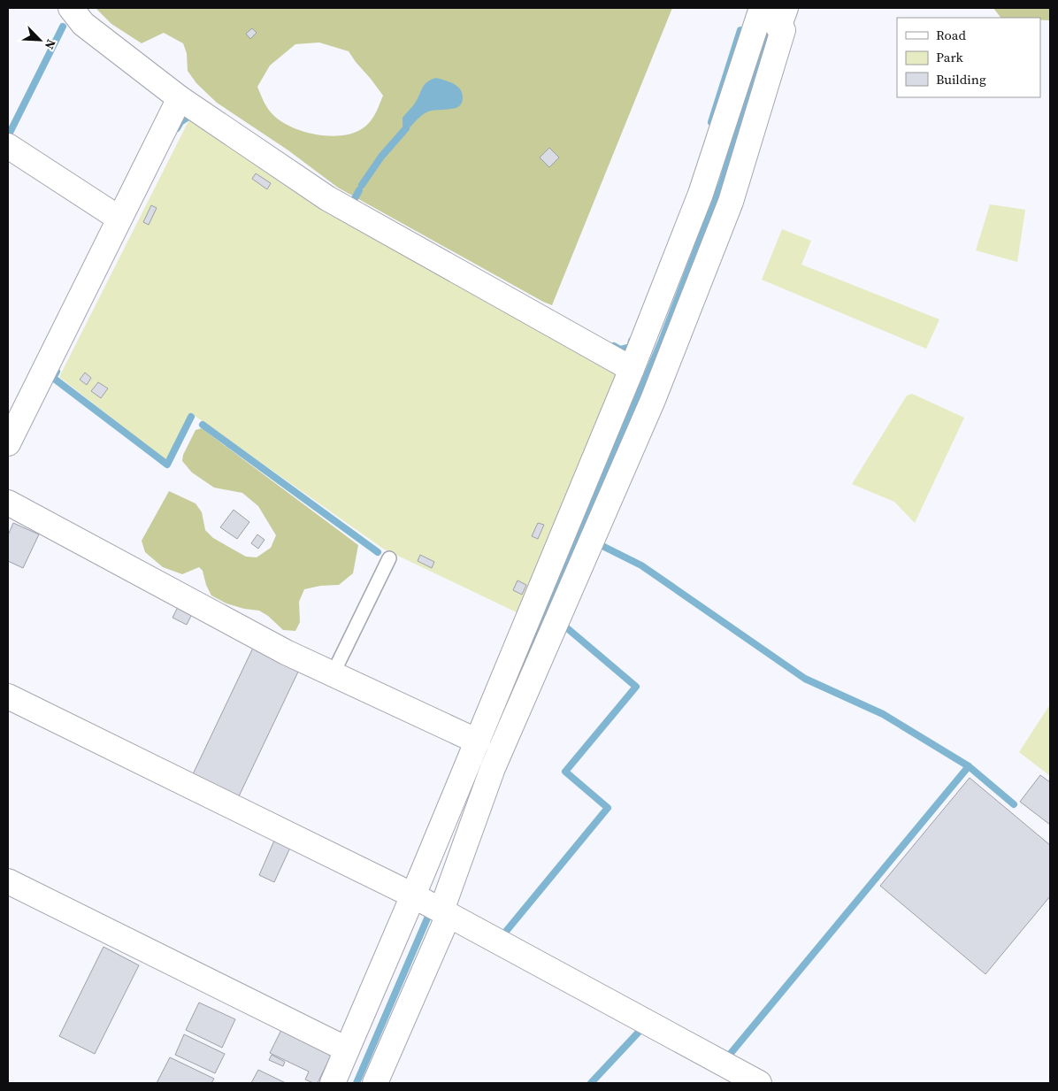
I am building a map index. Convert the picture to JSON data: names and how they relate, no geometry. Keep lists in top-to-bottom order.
{
  "legend": ["Road", "Park", "Building"],
  "north": "bottom right"
}
